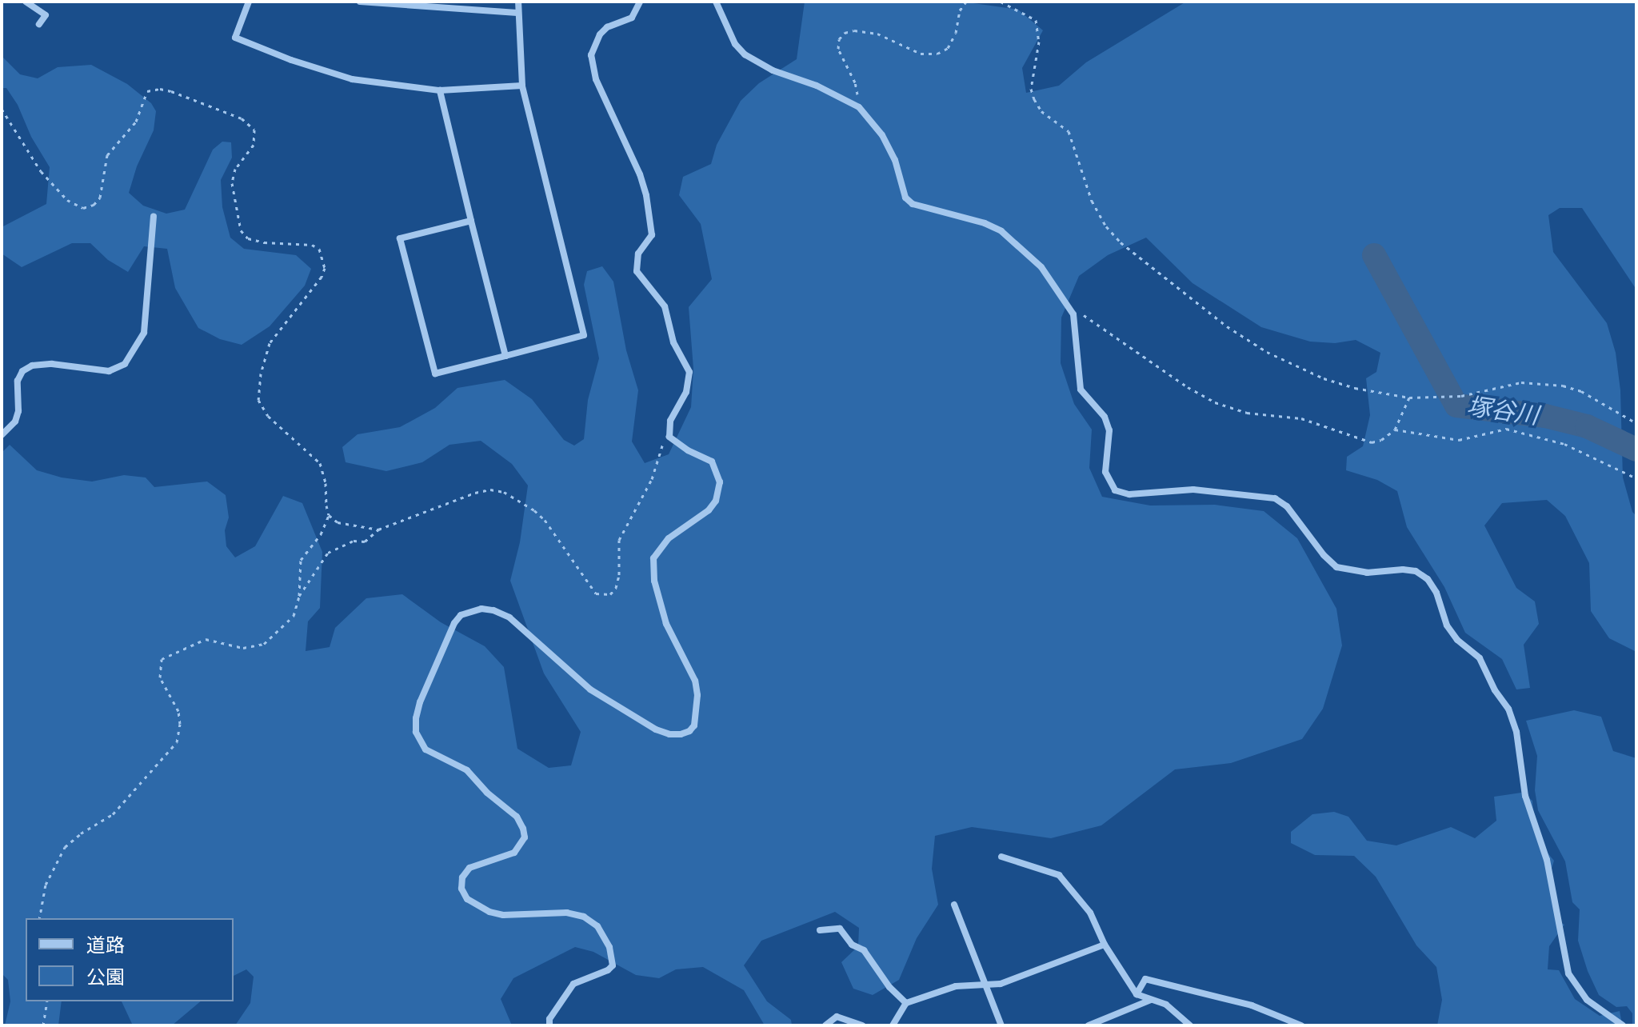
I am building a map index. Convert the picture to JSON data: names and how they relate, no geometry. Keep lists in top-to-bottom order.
{
  "water": ["塚谷川"],
  "legend": ["道路", "公園"]
}
